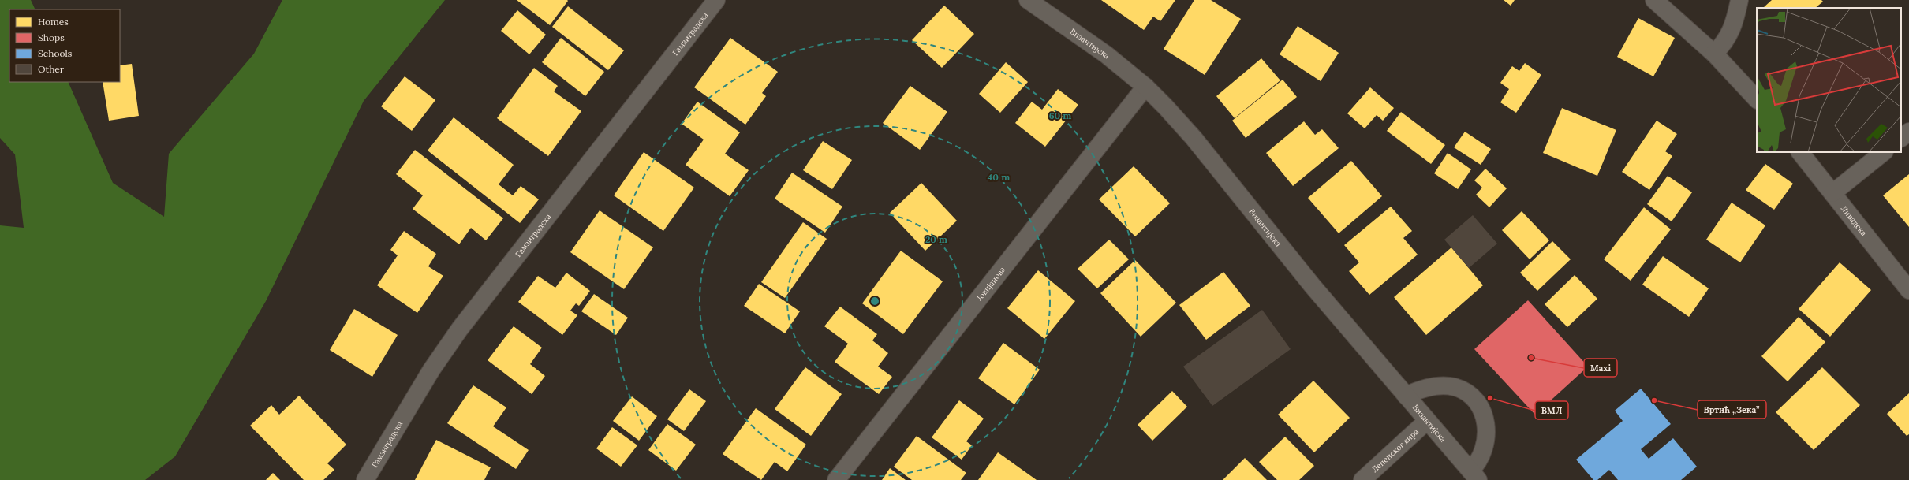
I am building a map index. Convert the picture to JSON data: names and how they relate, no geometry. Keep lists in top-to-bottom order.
{
  "streets": {
    "street": [
      "Гамзиградска",
      "Византијска",
      "Ливадска",
      "Јовијанова",
      "Лепенског вира"
    ]
  },
  "crossings": [
    ["Византијска", "Јовијанова"],
    ["Византијска", "Лепенског вира"]
  ],
  "places": ["Maxi", "ВМЛ", "Вртић „Зека”"],
  "legend": [
    "Homes",
    "Shops",
    "Schools",
    "Other"
  ],
  "rings": ["60 m", "40 m", "20 m"]
}
